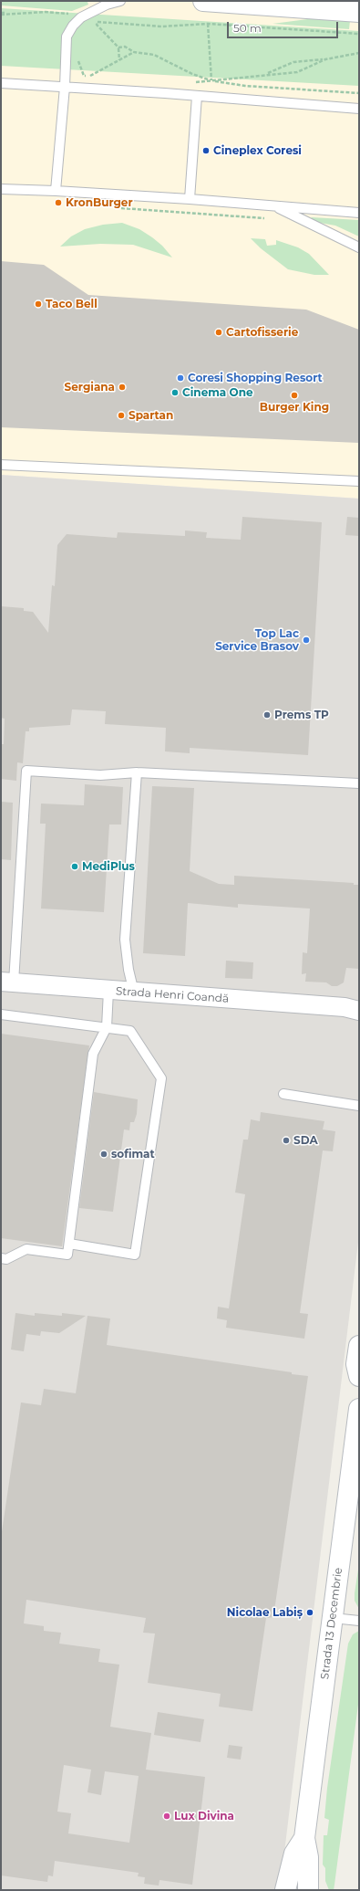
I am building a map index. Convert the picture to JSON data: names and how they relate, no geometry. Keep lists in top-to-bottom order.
{
  "streets": {
    "main road": ["Strada 13 Decembrie"],
    "street": ["Strada Henri Coandă"]
  },
  "places": [
    "Cineplex Coresi",
    "KronBurger",
    "Taco Bell",
    "Cartofisserie",
    "Coresi Shopping Resort",
    "Sergiana",
    "Cinema One",
    "Burger King",
    "Spartan",
    "Top Lac Service Brasov",
    "Prems TP",
    "MediPlus",
    "SDA",
    "sofimat",
    "Nicolae Labiș",
    "Lux Divina"
  ],
  "scale_bar": "50 m"
}
